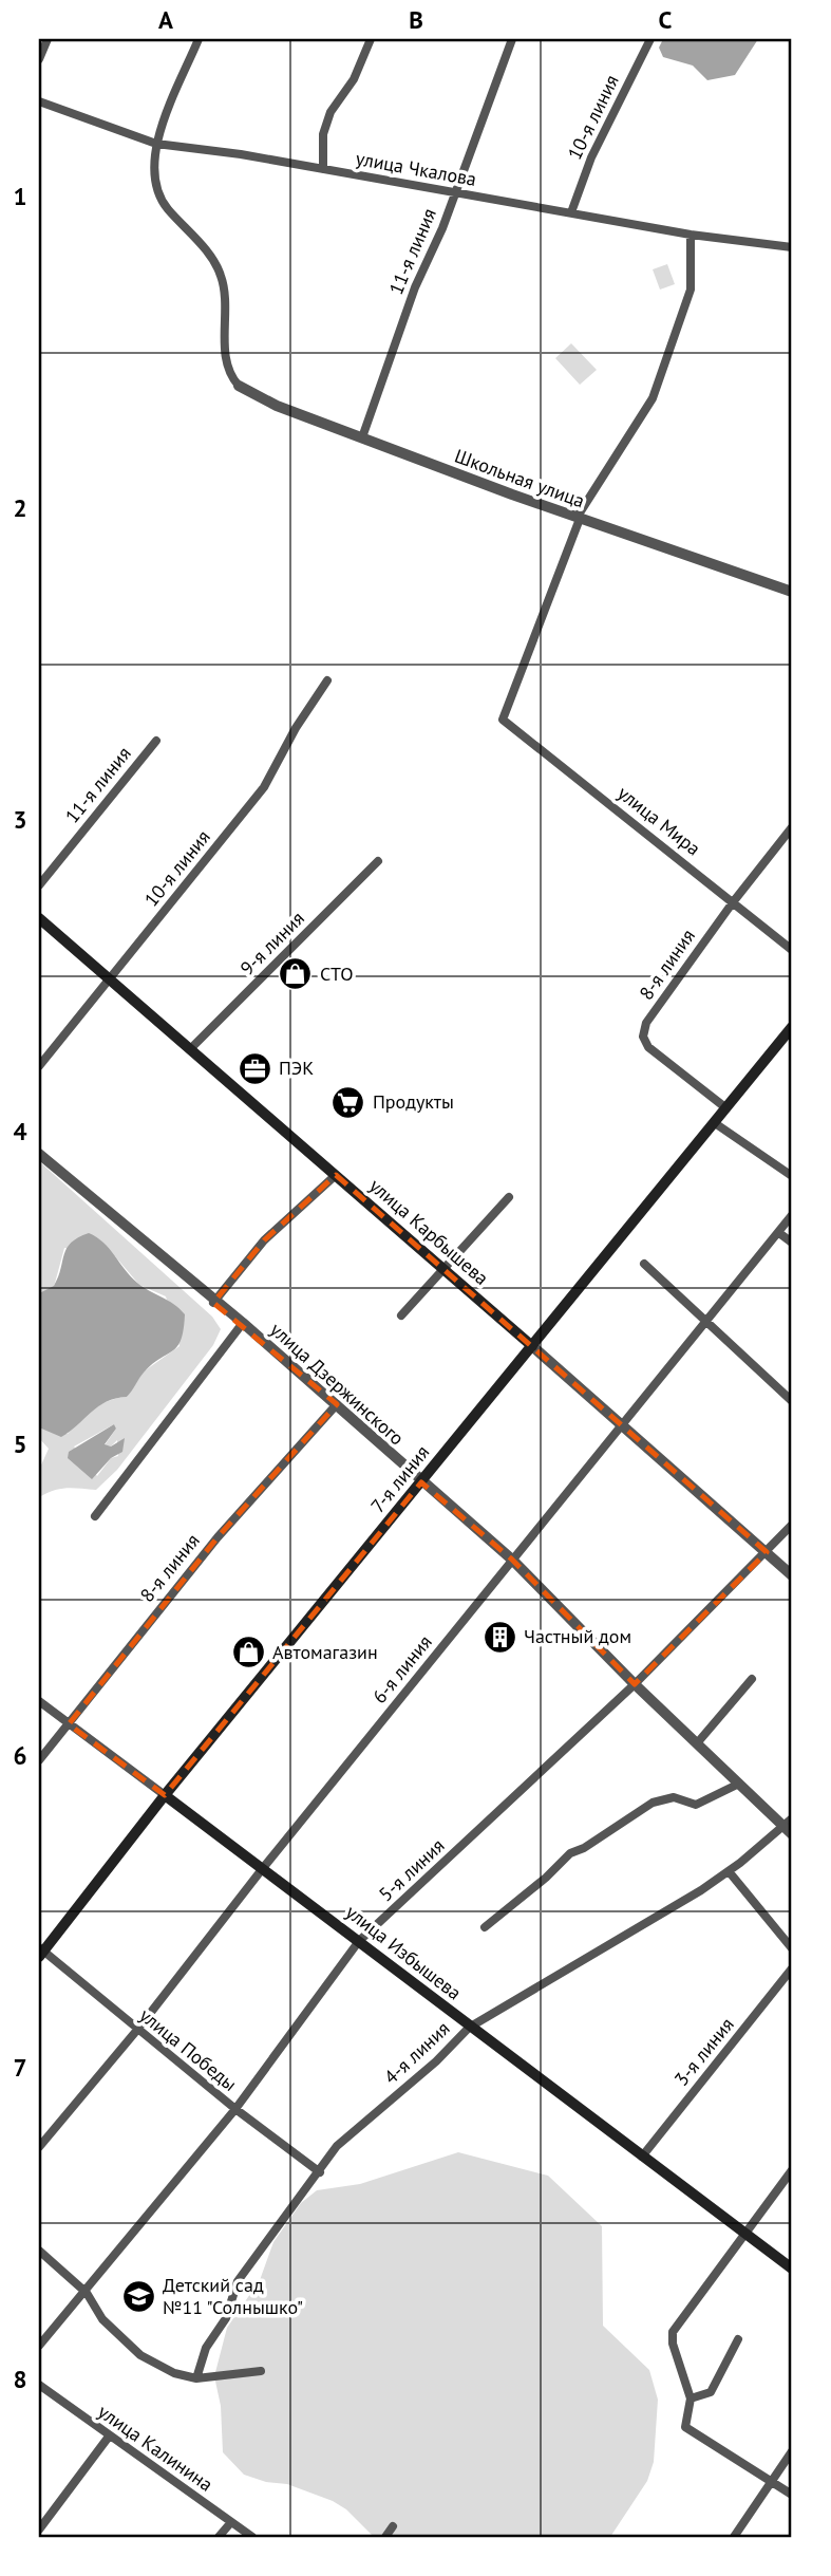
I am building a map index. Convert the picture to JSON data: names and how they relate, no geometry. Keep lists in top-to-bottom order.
{
  "streets": {
    "main road": ["улица Карбышева", "7-я линия", "улица Избышева"],
    "street": [
      "10-я линия",
      "улица Чкалова",
      "11-я линия",
      "Школьная улица",
      "улица Мира",
      "9-я линия",
      "8-я линия",
      "улица Дзержинского",
      "6-я линия",
      "5-я линия",
      "улица Победы",
      "3-я линия",
      "4-я линия",
      "улица Калинина"
    ]
  },
  "crossings": [
    ["10-я линия", "улица Чкалова"],
    ["10-я линия", "улица Карбышева"],
    ["улица Чкалова", "11-я линия"],
    ["11-я линия", "Школьная улица"],
    ["Школьная улица", "улица Мира"],
    ["улица Мира", "8-я линия"],
    ["9-я линия", "улица Карбышева"],
    ["8-я линия", "улица Дзержинского"],
    ["8-я линия", "7-я линия"],
    ["8-я линия", "улица Избышева"],
    ["улица Карбышева", "7-я линия"],
    ["улица Карбышева", "6-я линия"],
    ["улица Карбышева", "5-я линия"],
    ["улица Дзержинского", "7-я линия"],
    ["улица Дзержинского", "6-я линия"],
    ["улица Дзержинского", "5-я линия"],
    ["улица Дзержинского", "4-я линия"],
    ["7-я линия", "улица Избышева"],
    ["7-я линия", "улица Победы"],
    ["6-я линия", "улица Избышева"],
    ["6-я линия", "улица Победы"],
    ["5-я линия", "улица Избышева"],
    ["5-я линия", "улица Победы"],
    ["улица Избышева", "3-я линия"],
    ["улица Избышева", "4-я линия"],
    ["улица Победы", "4-я линия"]
  ],
  "places": {
    "shop": ["СТО", "Автомагазин"],
    "office": ["ПЭК"],
    "supermarket": ["Продукты"],
    "building": ["Частный дом"],
    "school or university": ["Детский сад №11 \"Солнышко\""]
  },
  "grid": {
    "columns": ["A", "B", "C"],
    "rows": [
      "1",
      "2",
      "3",
      "4",
      "5",
      "6",
      "7",
      "8"
    ]
  }
}
